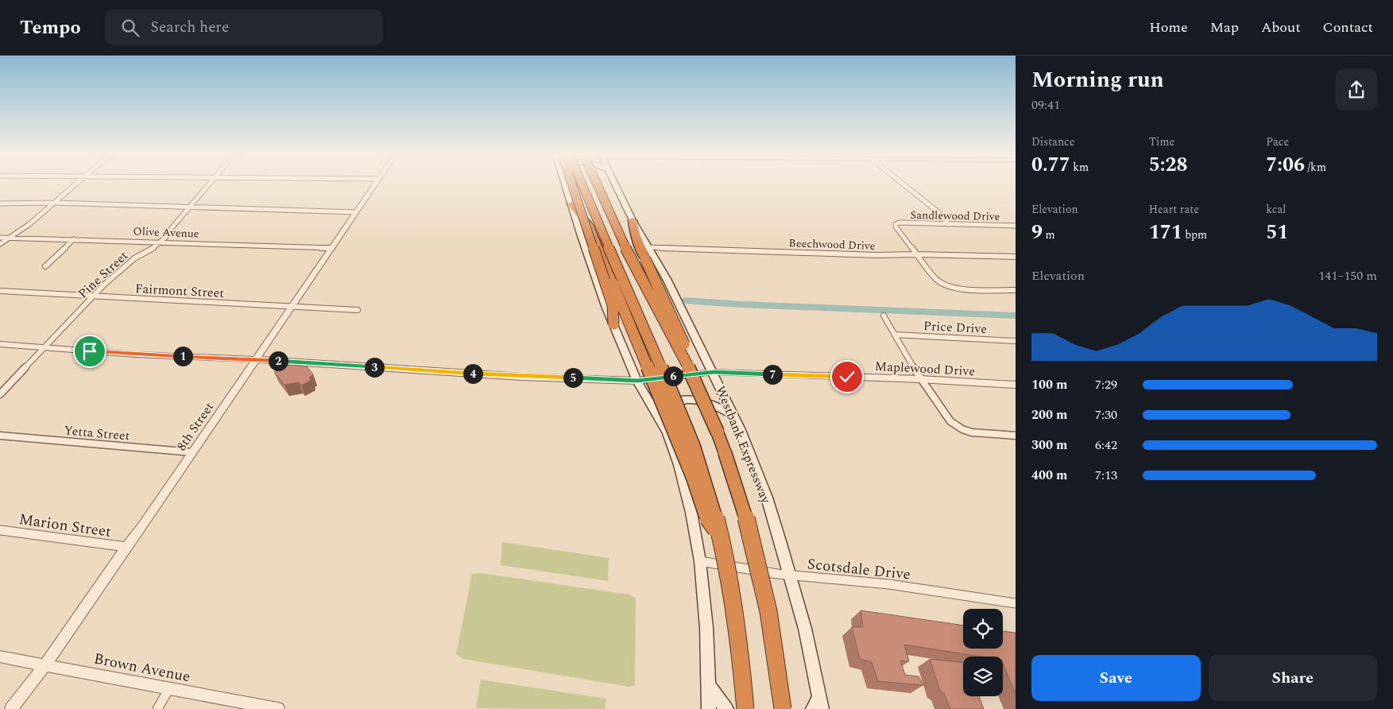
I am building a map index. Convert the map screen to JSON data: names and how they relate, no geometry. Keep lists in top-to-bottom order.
{
  "streets": {
    "highway": ["Westbank Expressway"],
    "street": [
      "Sandlewood Drive",
      "Olive Avenue",
      "Beechwood Drive",
      "Pine Street",
      "Fairmont Street",
      "Price Drive",
      "Maplewood Drive",
      "8th Street",
      "Yetta Street",
      "Marion Street",
      "Scotsdale Drive",
      "Brown Avenue"
    ]
  },
  "crossings": [
    ["Sandlewood Drive", "Beechwood Drive"],
    ["Olive Avenue", "Pine Street"],
    ["Olive Avenue", "8th Street"],
    ["Beechwood Drive", "Westbank Expressway"],
    ["Pine Street", "Fairmont Street"],
    ["Pine Street", "Maplewood Drive"],
    ["Fairmont Street", "8th Street"],
    ["Maplewood Drive", "8th Street"],
    ["Maplewood Drive", "Westbank Expressway"],
    ["8th Street", "Yetta Street"],
    ["8th Street", "Marion Street"],
    ["8th Street", "Brown Avenue"],
    ["Westbank Expressway", "Scotsdale Drive"]
  ],
  "page": {
    "header": "Tempo",
    "search": "Search here",
    "nav": [
      "Home",
      "Map",
      "About",
      "Contact"
    ],
    "heading": ["Morning run", "09:41"],
    "stats": [
      ["Distance", "0.77 km"],
      ["Time", "5:28"],
      ["Pace", "7:06 /km"],
      ["Elevation", "9 m"],
      ["Heart rate", "171 bpm"],
      ["kcal", "51"]
    ],
    "chart": ["Elevation", "141–150 m"],
    "pins": [
      "1",
      "2",
      "3",
      "4",
      "7",
      "6",
      "5"
    ],
    "list": [
      {
        "name": "100 m",
        "note": "7:29"
      },
      {
        "name": "200 m",
        "note": "7:30"
      },
      {
        "name": "300 m",
        "note": "6:42"
      },
      {
        "name": "400 m",
        "note": "7:13"
      }
    ],
    "buttons": ["Save", "Share"]
  }
}
